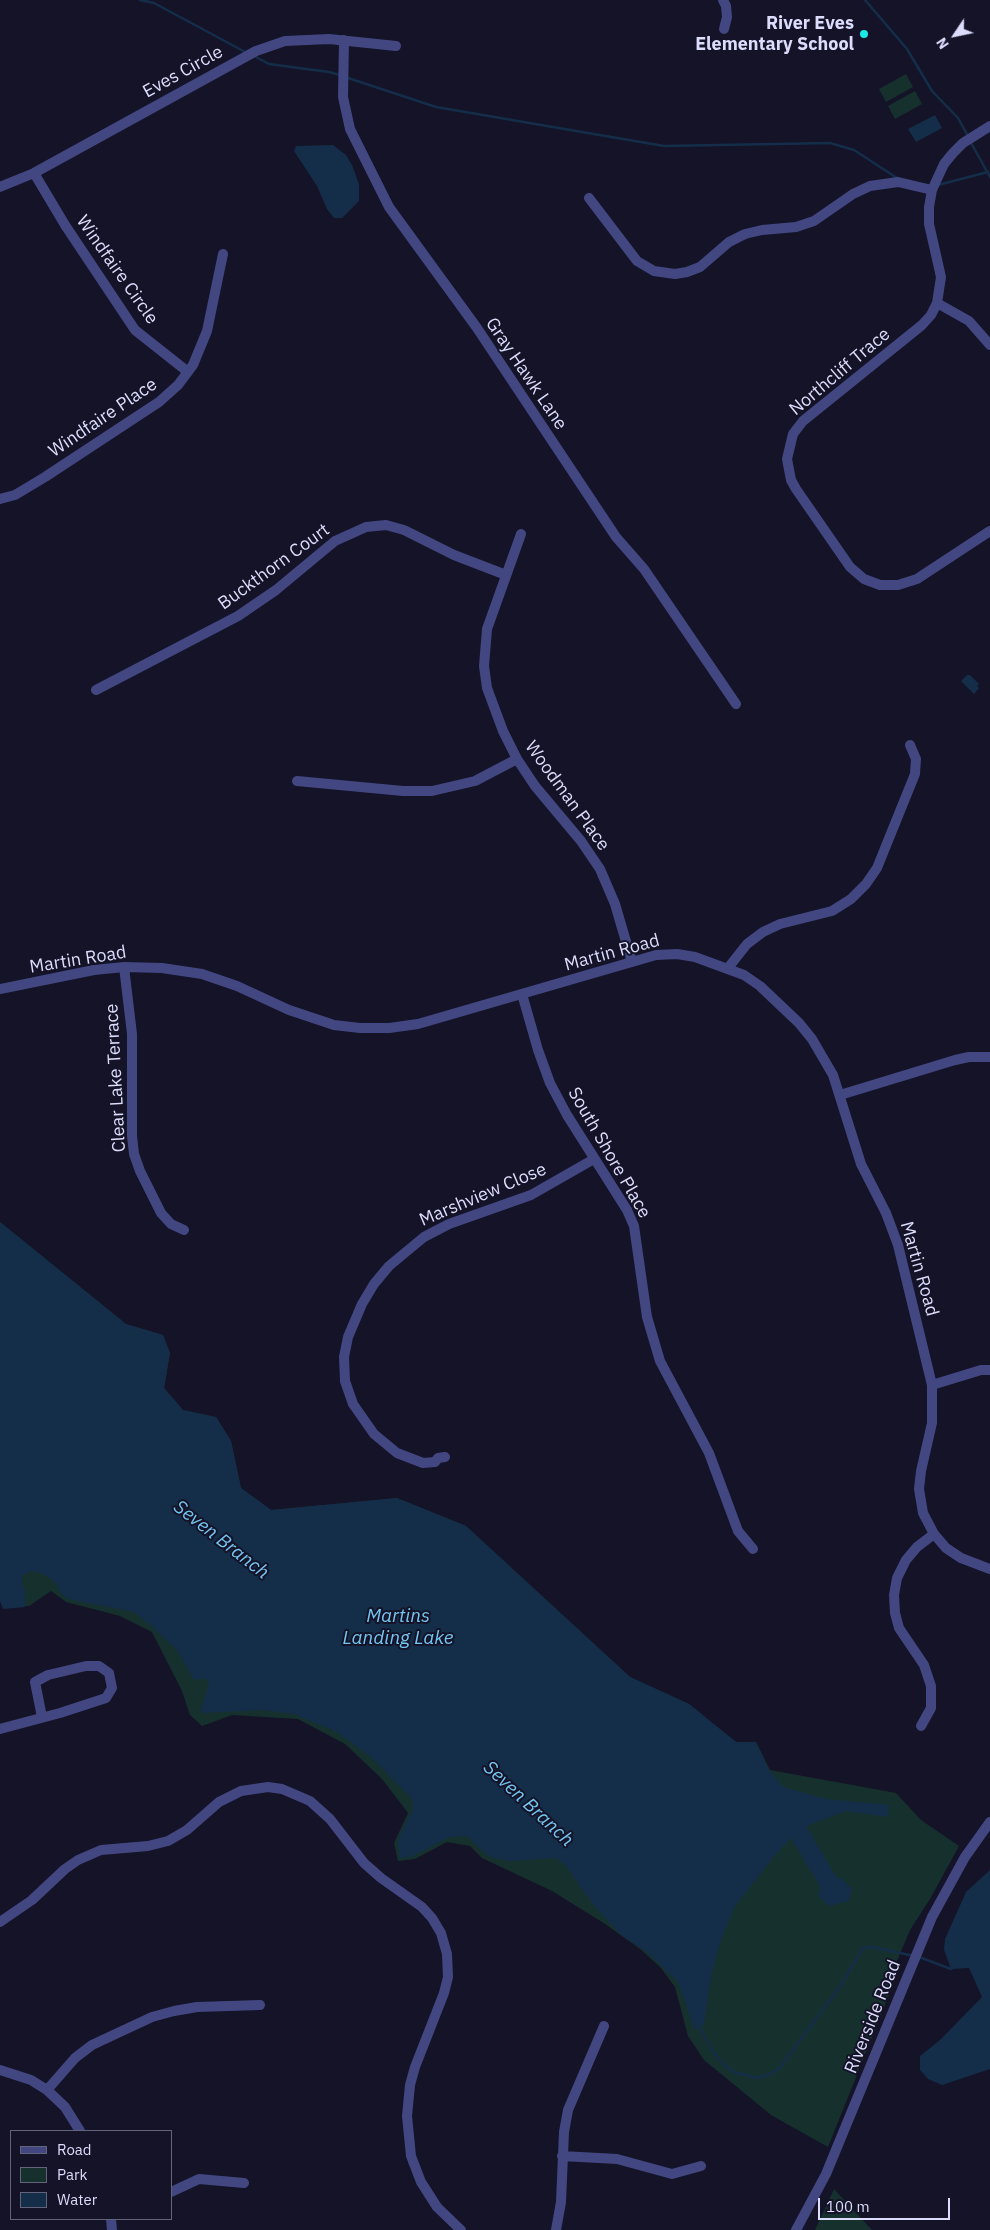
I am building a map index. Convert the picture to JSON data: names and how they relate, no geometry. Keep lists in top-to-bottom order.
{
  "streets": {
    "street": [
      "Eves Circle",
      "Windfaire Circle",
      "Northcliff Trace",
      "Gray Hawk Lane",
      "Windfaire Place",
      "Buckthorn Court",
      "Woodman Place",
      "Martin Road",
      "Clear Lake Terrace",
      "South Shore Place",
      "Marshview Close",
      "Riverside Road"
    ]
  },
  "crossings": [
    ["Eves Circle", "Windfaire Circle"],
    ["Eves Circle", "Gray Hawk Lane"],
    ["Windfaire Circle", "Windfaire Place"],
    ["Buckthorn Court", "Woodman Place"],
    ["Woodman Place", "Martin Road"],
    ["Martin Road", "Clear Lake Terrace"],
    ["Martin Road", "South Shore Place"],
    ["South Shore Place", "Marshview Close"]
  ],
  "water": ["Seven Branch", "Martins Landing Lake"],
  "places": ["River Eves Elementary School"],
  "legend": ["Road", "Park", "Water"],
  "scale_bar": "100 m",
  "north": "bottom left"
}
